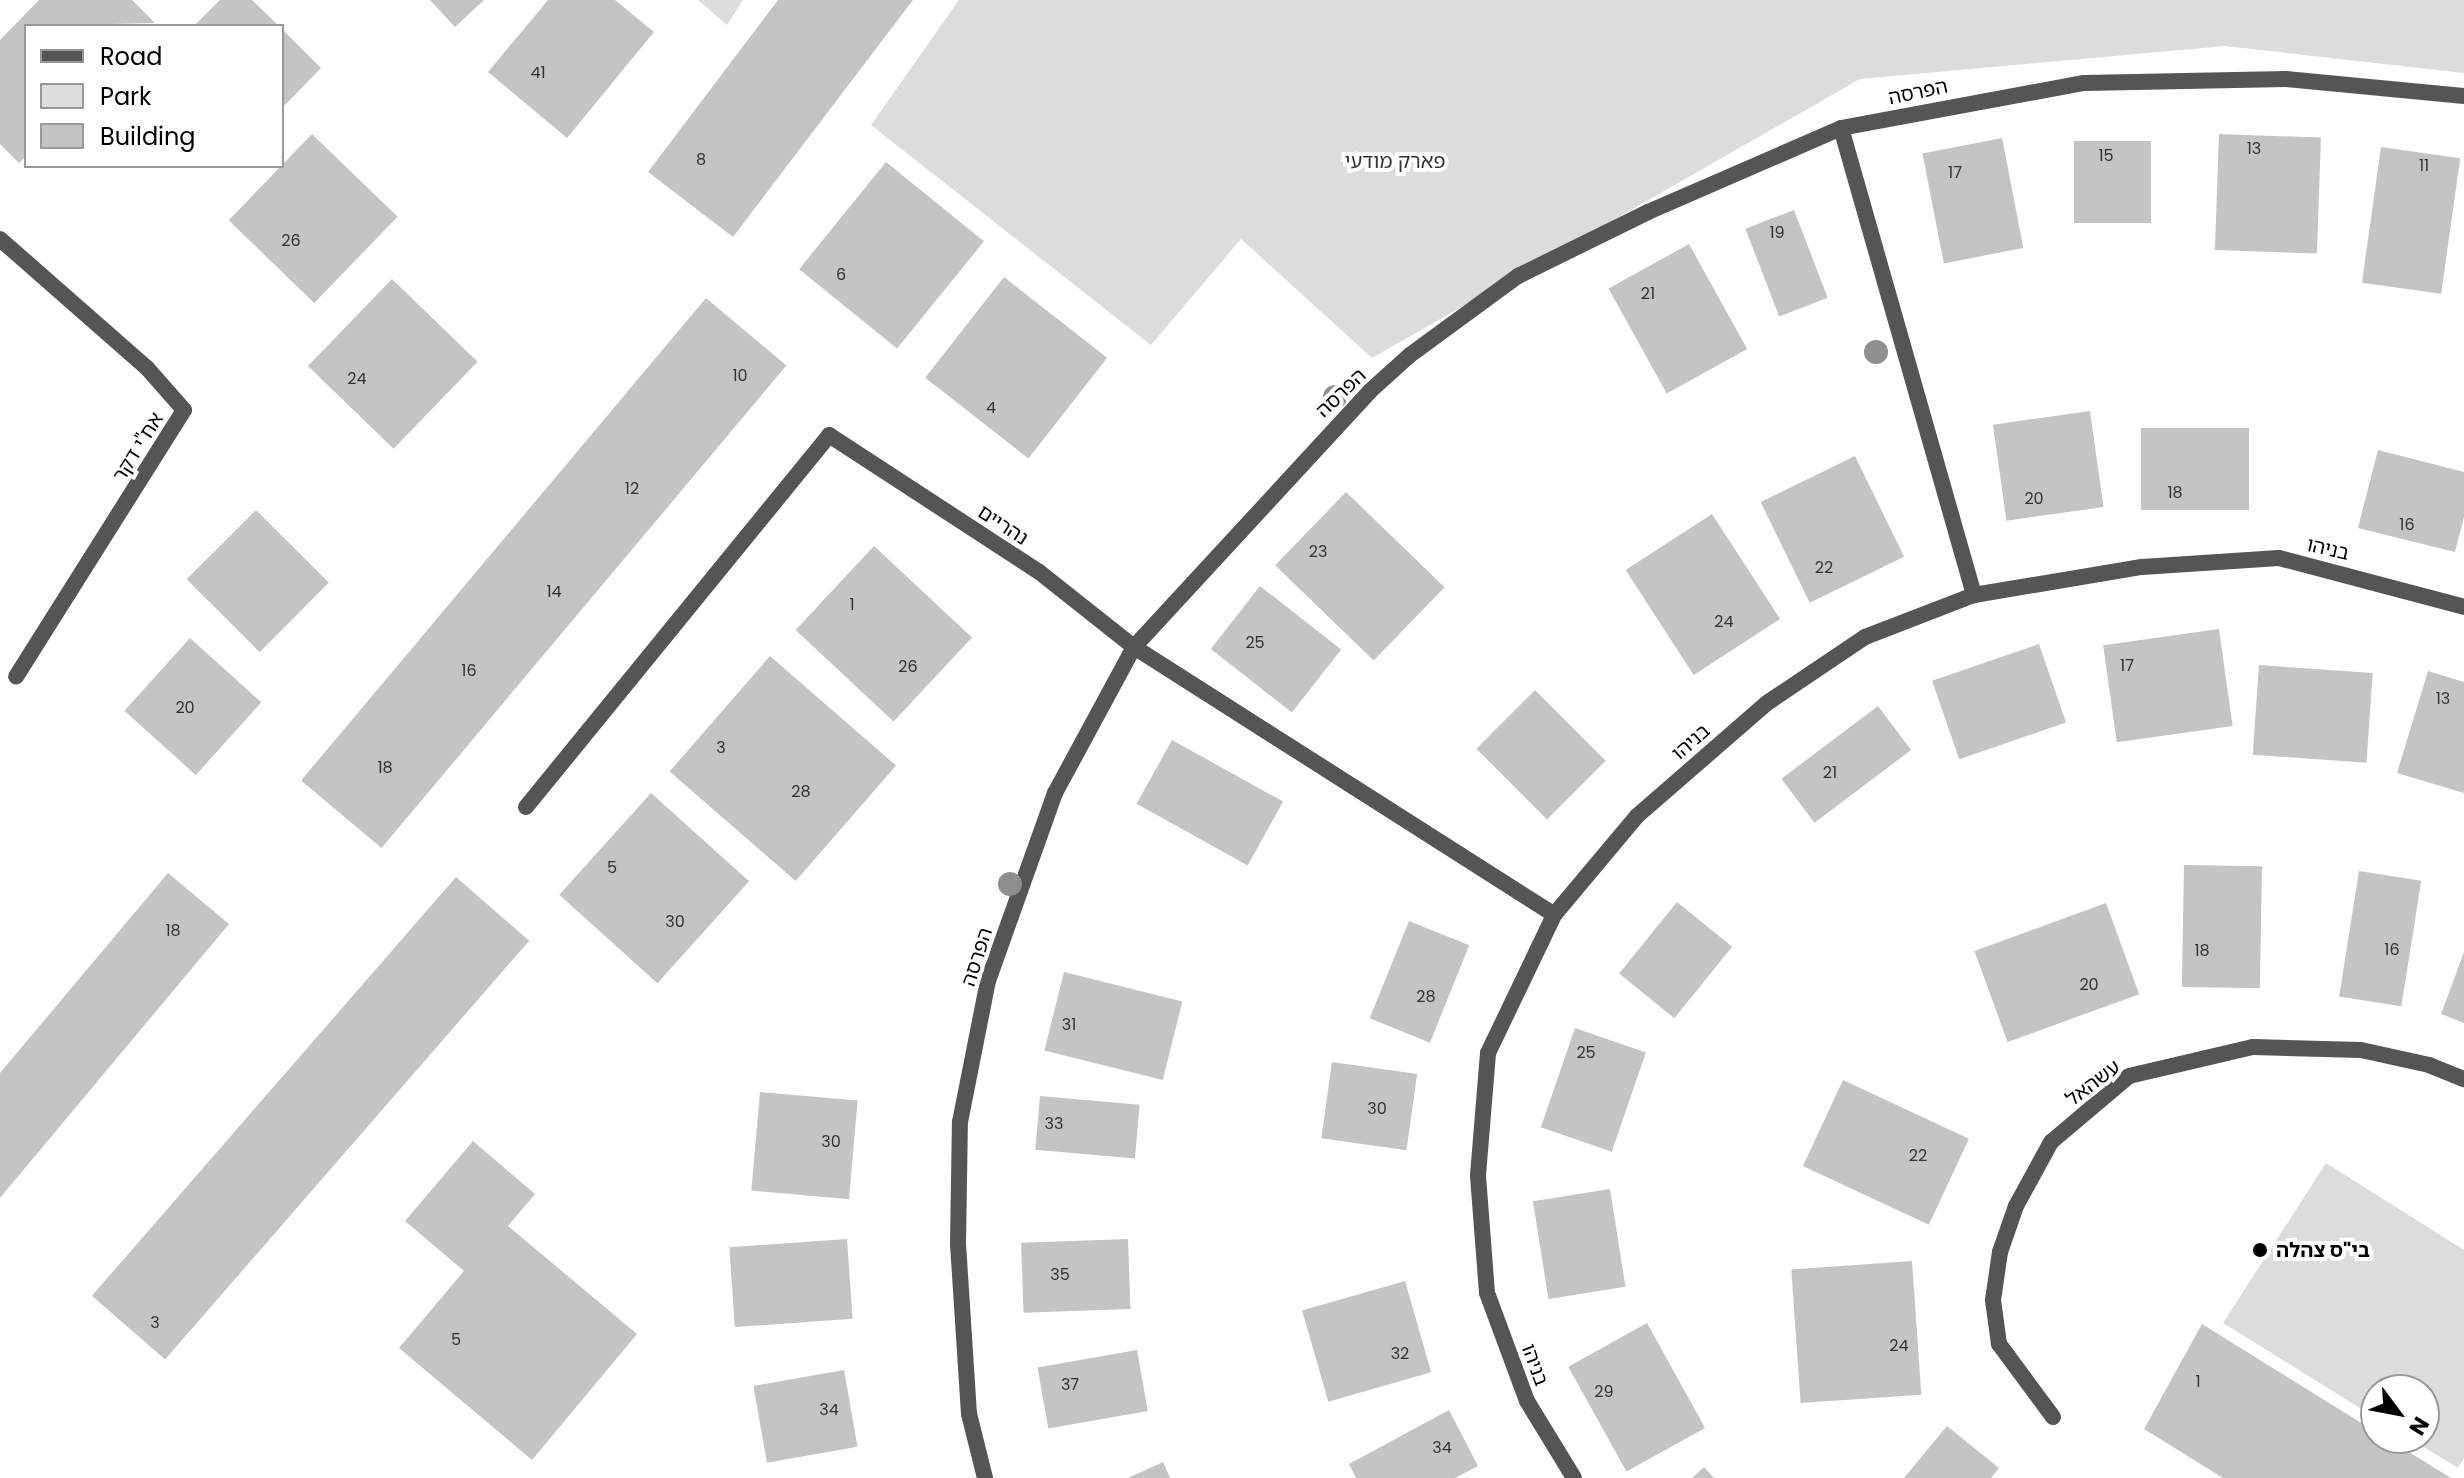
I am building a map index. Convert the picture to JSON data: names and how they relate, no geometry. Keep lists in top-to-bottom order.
{
  "streets": {
    "street": [
      "הפרסה",
      "אח\"י דקר",
      "נהריים",
      "בניהו",
      "עשהאל"
    ]
  },
  "crossings": [
    ["הפרסה", "נהריים"],
    ["נהריים", "בניהו"]
  ],
  "parks": ["פארק מודעי"],
  "places": ["בי\"ס צהלה"],
  "house_numbers": [
    "41",
    "13",
    "15",
    "8",
    "11",
    "17",
    "19",
    "26",
    "6",
    "21",
    "10",
    "24",
    "4",
    "12",
    "18",
    "20",
    "16",
    "23",
    "22",
    "14",
    "1",
    "24",
    "25",
    "17",
    "26",
    "16",
    "13",
    "20",
    "3",
    "18",
    "21",
    "28",
    "5",
    "30",
    "18",
    "16",
    "18",
    "20",
    "28",
    "31",
    "25",
    "30",
    "33",
    "30",
    "22",
    "35",
    "3",
    "5",
    "24",
    "32",
    "1",
    "37",
    "29",
    "34",
    "34"
  ],
  "legend": ["Road", "Park", "Building"],
  "north": "bottom right"
}
